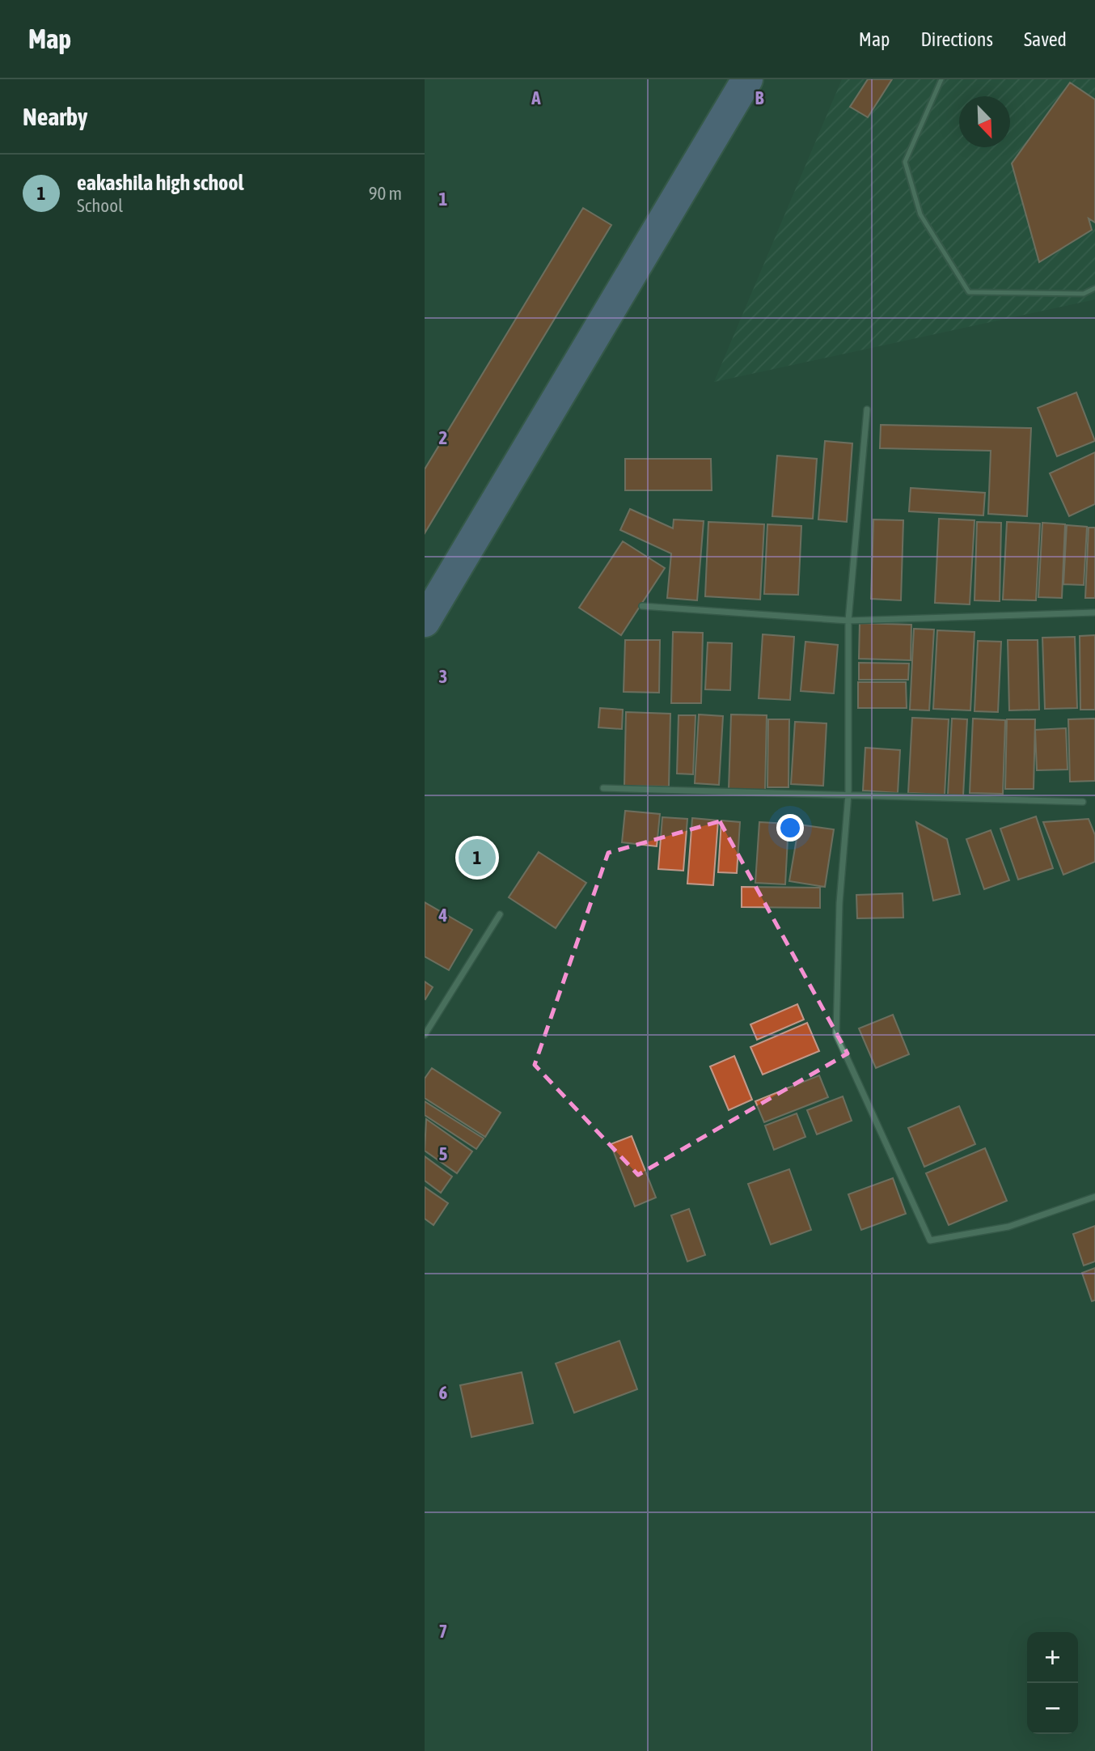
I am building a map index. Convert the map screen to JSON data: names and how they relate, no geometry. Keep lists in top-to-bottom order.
{
  "north": "bottom right",
  "page": {
    "header": "Map",
    "nav": ["Map", "Directions", "Saved"],
    "heading": "Nearby",
    "list": [
      {
        "mark": "1",
        "name": "eakashila high school",
        "note": "School",
        "value": "90 m"
      }
    ],
    "pins": "1",
    "map_buttons": ["+", "−"]
  },
  "grid": {
    "columns": ["A", "B"],
    "rows": [
      "1",
      "2",
      "3",
      "4",
      "5",
      "6",
      "7"
    ]
  }
}
